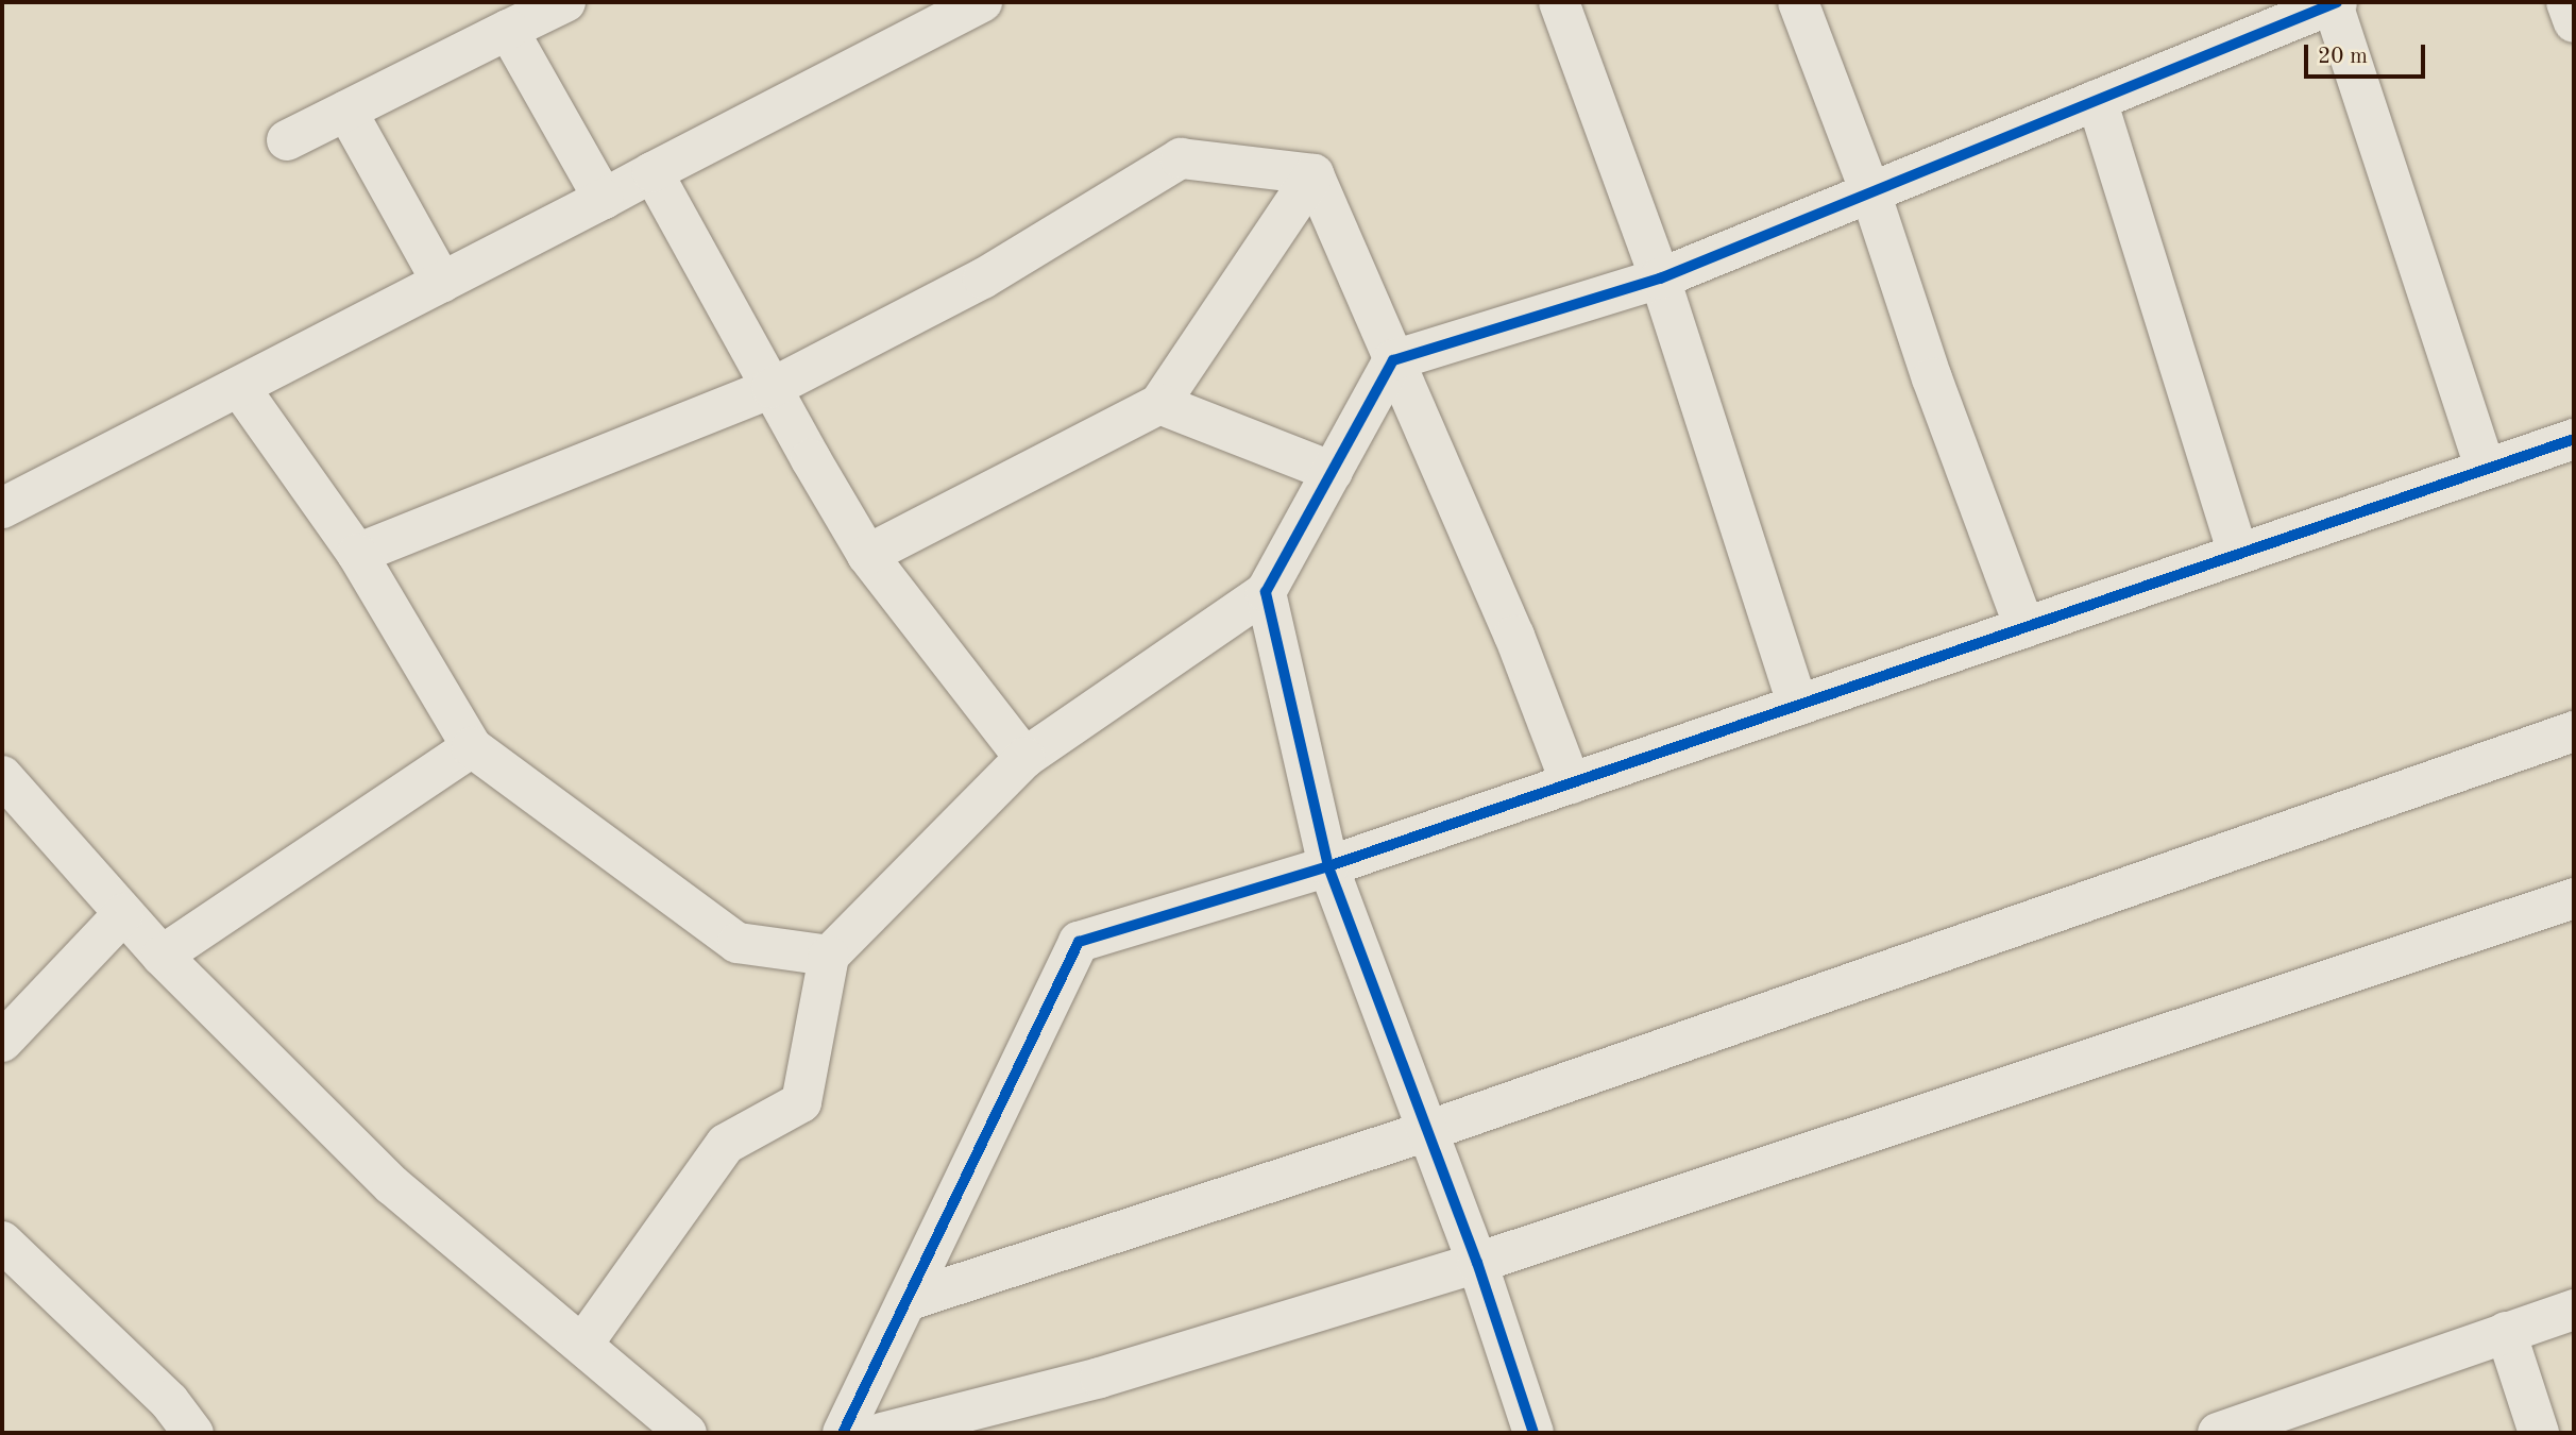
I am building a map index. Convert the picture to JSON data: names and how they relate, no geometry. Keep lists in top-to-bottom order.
{
  "scale_bar": "20 m"
}
